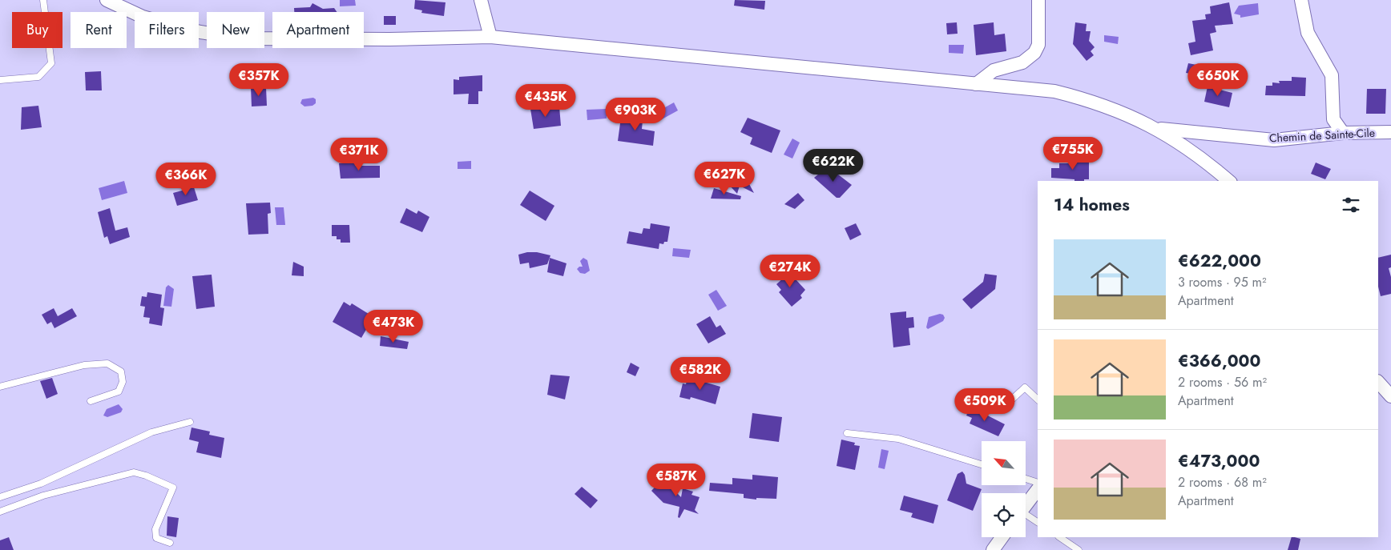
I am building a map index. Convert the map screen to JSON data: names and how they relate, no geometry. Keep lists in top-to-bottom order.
{
  "streets": {
    "street": ["Chemin de Sainte-Cile"]
  },
  "north": "top left",
  "page": {
    "chip": [
      "Buy",
      "Rent",
      "Filters",
      "New",
      "Apartment"
    ],
    "price": [
      "€357K",
      "€650K",
      "€435K",
      "€903K",
      "€755K",
      "€371K",
      "€622K",
      "€627K",
      "€366K",
      "€274K",
      "€473K",
      "€582K",
      "€509K",
      "€587K"
    ],
    "heading": "14 homes",
    "list": [
      {
        "name": "€622,000",
        "note": "3 rooms · 95 m² · Apartment"
      },
      {
        "name": "€366,000",
        "note": "2 rooms · 56 m² · Apartment"
      },
      {
        "name": "€473,000",
        "note": "2 rooms · 68 m² · Apartment"
      }
    ]
  }
}
